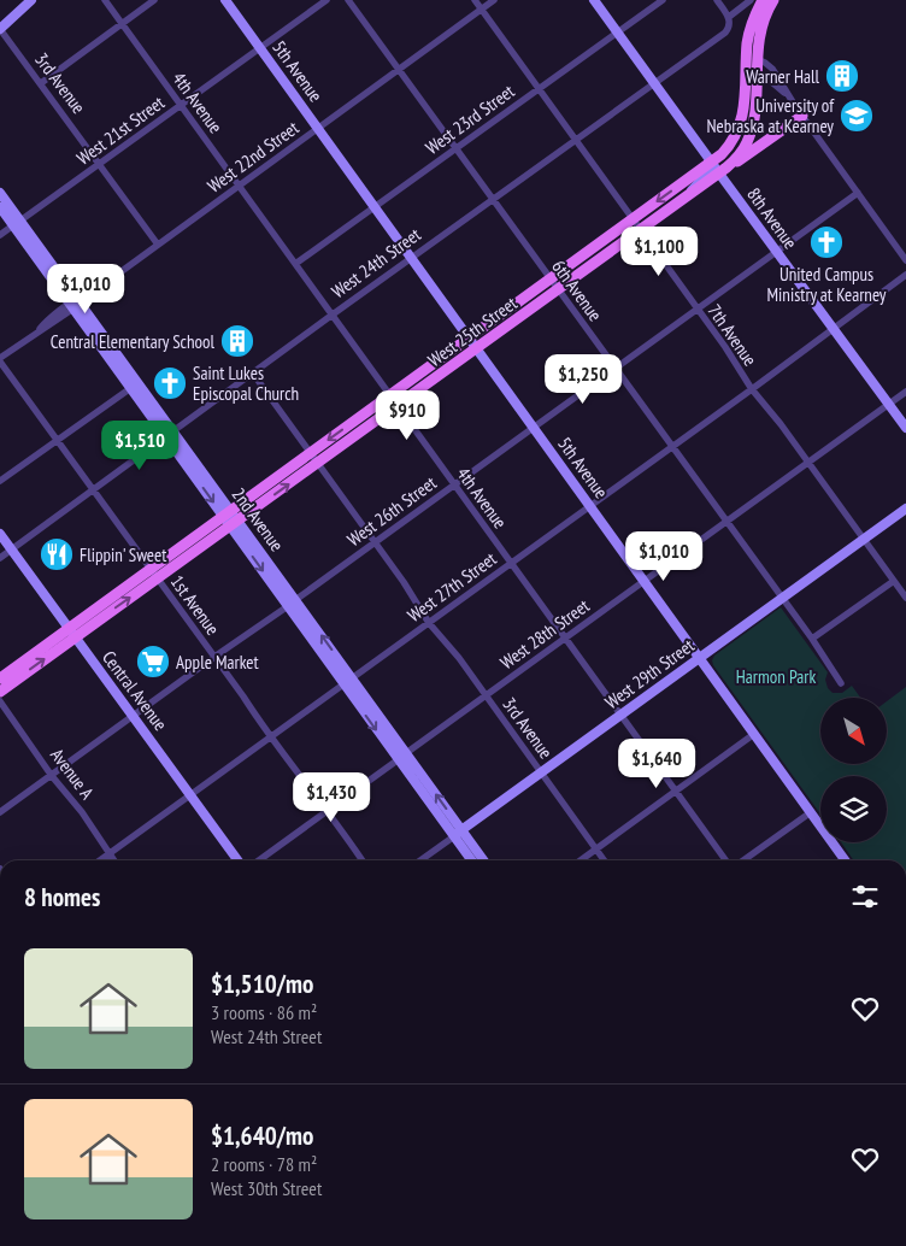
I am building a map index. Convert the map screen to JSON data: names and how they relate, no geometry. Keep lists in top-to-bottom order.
{
  "streets": {
    "main road": ["West 25th Street"],
    "street": [
      "5th Avenue",
      "3rd Avenue",
      "4th Avenue",
      "West 23rd Street",
      "West 21st Street",
      "West 22nd Street",
      "8th Avenue",
      "West 24th Street",
      "6th Avenue",
      "7th Avenue",
      "West 26th Street",
      "2nd Avenue",
      "West 27th Street",
      "1st Avenue",
      "West 28th Street",
      "West 29th Street",
      "Central Avenue",
      "Avenue A"
    ]
  },
  "crossings": [
    ["5th Avenue", "West 23rd Street"],
    ["5th Avenue", "West 21st Street"],
    ["5th Avenue", "West 22nd Street"],
    ["5th Avenue", "West 24th Street"],
    ["5th Avenue", "West 25th Street"],
    ["5th Avenue", "West 26th Street"],
    ["5th Avenue", "West 27th Street"],
    ["5th Avenue", "West 28th Street"],
    ["5th Avenue", "West 29th Street"],
    ["3rd Avenue", "West 21st Street"],
    ["3rd Avenue", "West 22nd Street"],
    ["3rd Avenue", "West 24th Street"],
    ["3rd Avenue", "West 25th Street"],
    ["3rd Avenue", "West 26th Street"],
    ["3rd Avenue", "West 27th Street"],
    ["3rd Avenue", "West 28th Street"],
    ["3rd Avenue", "West 29th Street"],
    ["4th Avenue", "West 23rd Street"],
    ["4th Avenue", "West 21st Street"],
    ["4th Avenue", "West 22nd Street"],
    ["4th Avenue", "West 24th Street"],
    ["4th Avenue", "West 25th Street"],
    ["4th Avenue", "West 26th Street"],
    ["4th Avenue", "West 27th Street"],
    ["4th Avenue", "West 28th Street"],
    ["4th Avenue", "West 29th Street"],
    ["West 23rd Street", "6th Avenue"],
    ["West 23rd Street", "7th Avenue"],
    ["West 21st Street", "2nd Avenue"],
    ["West 22nd Street", "6th Avenue"],
    ["West 22nd Street", "7th Avenue"],
    ["West 22nd Street", "2nd Avenue"],
    ["West 22nd Street", "1st Avenue"],
    ["8th Avenue", "West 25th Street"],
    ["8th Avenue", "West 26th Street"],
    ["8th Avenue", "West 27th Street"],
    ["8th Avenue", "West 28th Street"],
    ["West 24th Street", "6th Avenue"],
    ["West 24th Street", "7th Avenue"],
    ["West 24th Street", "2nd Avenue"],
    ["West 24th Street", "1st Avenue"],
    ["West 24th Street", "Central Avenue"],
    ["6th Avenue", "West 25th Street"],
    ["6th Avenue", "West 26th Street"],
    ["6th Avenue", "West 27th Street"],
    ["6th Avenue", "West 28th Street"],
    ["6th Avenue", "West 29th Street"],
    ["West 25th Street", "7th Avenue"],
    ["West 25th Street", "2nd Avenue"],
    ["West 25th Street", "1st Avenue"],
    ["West 25th Street", "Central Avenue"],
    ["7th Avenue", "West 26th Street"],
    ["7th Avenue", "West 27th Street"],
    ["7th Avenue", "West 28th Street"],
    ["7th Avenue", "West 29th Street"],
    ["West 26th Street", "2nd Avenue"],
    ["West 26th Street", "1st Avenue"],
    ["West 26th Street", "Central Avenue"],
    ["West 26th Street", "Avenue A"],
    ["2nd Avenue", "West 27th Street"],
    ["2nd Avenue", "West 28th Street"],
    ["2nd Avenue", "West 29th Street"],
    ["West 27th Street", "1st Avenue"],
    ["West 27th Street", "Central Avenue"],
    ["West 27th Street", "Avenue A"],
    ["1st Avenue", "West 28th Street"]
  ],
  "parks": ["Harmon Park"],
  "places": {
    "building": ["Warner Hall", "Central Elementary School"],
    "school or university": ["University of Nebraska at Kearney"],
    "church": ["United Campus Ministry at Kearney", "Saint Lukes Episcopal Church"],
    "restaurant": ["Flippin' Sweet"],
    "supermarket": ["Apple Market"]
  },
  "north": "bottom right",
  "page": {
    "price": [
      "$1,100",
      "$1,010",
      "$1,250",
      "$910",
      "$1,510",
      "$1,010",
      "$1,640",
      "$1,430"
    ],
    "heading": "8 homes",
    "list": [
      {
        "name": "$1,510/mo",
        "note": "3 rooms · 86 m² · West 24th Street"
      },
      {
        "name": "$1,640/mo",
        "note": "2 rooms · 78 m² · West 30th Street"
      }
    ]
  }
}
